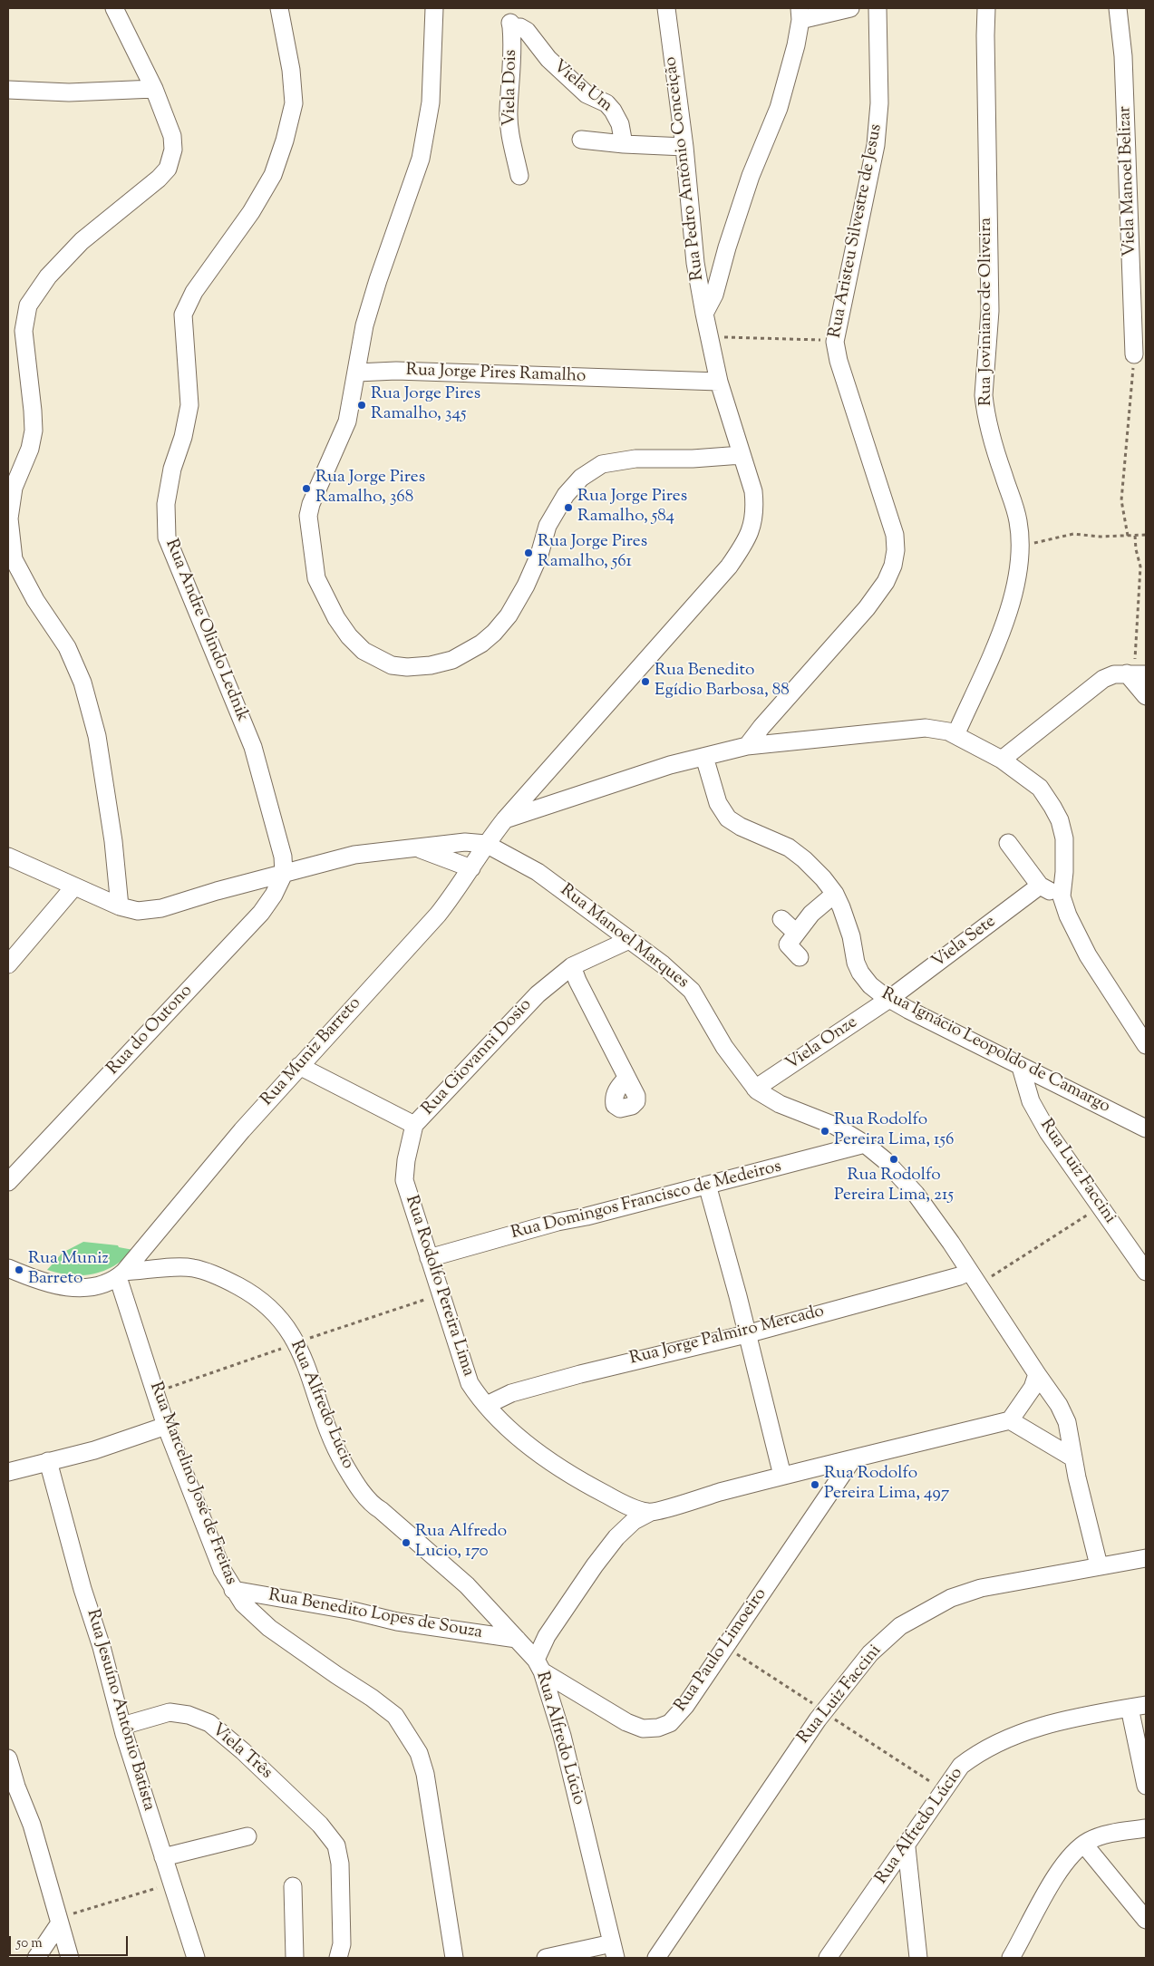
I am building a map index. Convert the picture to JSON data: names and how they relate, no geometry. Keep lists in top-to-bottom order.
{
  "streets": {
    "street": [
      "Viela Um",
      "Viela Dois",
      "Rua Pedro Antônio Conceição",
      "Viela Manoel Belizar",
      "Rua Aristeu Silvestre de Jesus",
      "Rua Joviniano de Oliveira",
      "Rua Jorge Pires Ramalho",
      "Rua Andre Olindo Lednik",
      "Rua Manoel Marques",
      "Viela Sete",
      "Rua do Outono",
      "Viela Onze",
      "Rua Ignácio Leopoldo de Camargo",
      "Rua Muniz Barreto",
      "Rua Giovanni Dosio",
      "Rua Luiz Faccini",
      "Rua Domingos Francisco de Medeiros",
      "Rua Rodolfo Pereira Lima",
      "Rua Jorge Palmiro Mercado",
      "Rua Alfredo Lúcio",
      "Rua Marcelino José de Freitas",
      "Rua Benedito Lopes de Souza",
      "Rua Paulo Limoeiro",
      "Rua Jesuíno Antônio Batista",
      "Viela Três"
    ]
  },
  "crossings": [
    ["Viela Um", "Viela Dois"],
    ["Rua Pedro Antônio Conceição", "Rua Jorge Pires Ramalho"],
    ["Rua Pedro Antônio Conceição", "Rua Muniz Barreto"],
    ["Rua Andre Olindo Lednik", "Rua do Outono"],
    ["Rua Manoel Marques", "Viela Onze"],
    ["Rua Manoel Marques", "Rua Muniz Barreto"],
    ["Rua Manoel Marques", "Rua Giovanni Dosio"],
    ["Viela Sete", "Viela Onze"],
    ["Viela Sete", "Rua Ignácio Leopoldo de Camargo"],
    ["Viela Onze", "Rua Ignácio Leopoldo de Camargo"],
    ["Rua Ignácio Leopoldo de Camargo", "Rua Luiz Faccini"],
    ["Rua Muniz Barreto", "Rua Giovanni Dosio"],
    ["Rua Muniz Barreto", "Rua Alfredo Lúcio"],
    ["Rua Muniz Barreto", "Rua Marcelino José de Freitas"],
    ["Rua Giovanni Dosio", "Rua Rodolfo Pereira Lima"],
    ["Rua Domingos Francisco de Medeiros", "Rua Rodolfo Pereira Lima"],
    ["Rua Rodolfo Pereira Lima", "Rua Jorge Palmiro Mercado"],
    ["Rua Alfredo Lúcio", "Rua Marcelino José de Freitas"],
    ["Rua Alfredo Lúcio", "Rua Benedito Lopes de Souza"],
    ["Rua Alfredo Lúcio", "Rua Paulo Limoeiro"],
    ["Rua Marcelino José de Freitas", "Rua Benedito Lopes de Souza"],
    ["Rua Jesuíno Antônio Batista", "Viela Três"]
  ],
  "places": [
    "Rua Jorge Pires Ramalho, 345",
    "Rua Jorge Pires Ramalho, 368",
    "Rua Jorge Pires Ramalho, 584",
    "Rua Jorge Pires Ramalho, 561",
    "Rua Benedito Egídio Barbosa, 88",
    "Rua Rodolfo Pereira Lima, 156",
    "Rua Rodolfo Pereira Lima, 215",
    "Rua Muniz Barreto",
    "Rua Rodolfo Pereira Lima, 497",
    "Rua Alfredo Lucio, 170"
  ],
  "scale_bar": "50 m"
}
